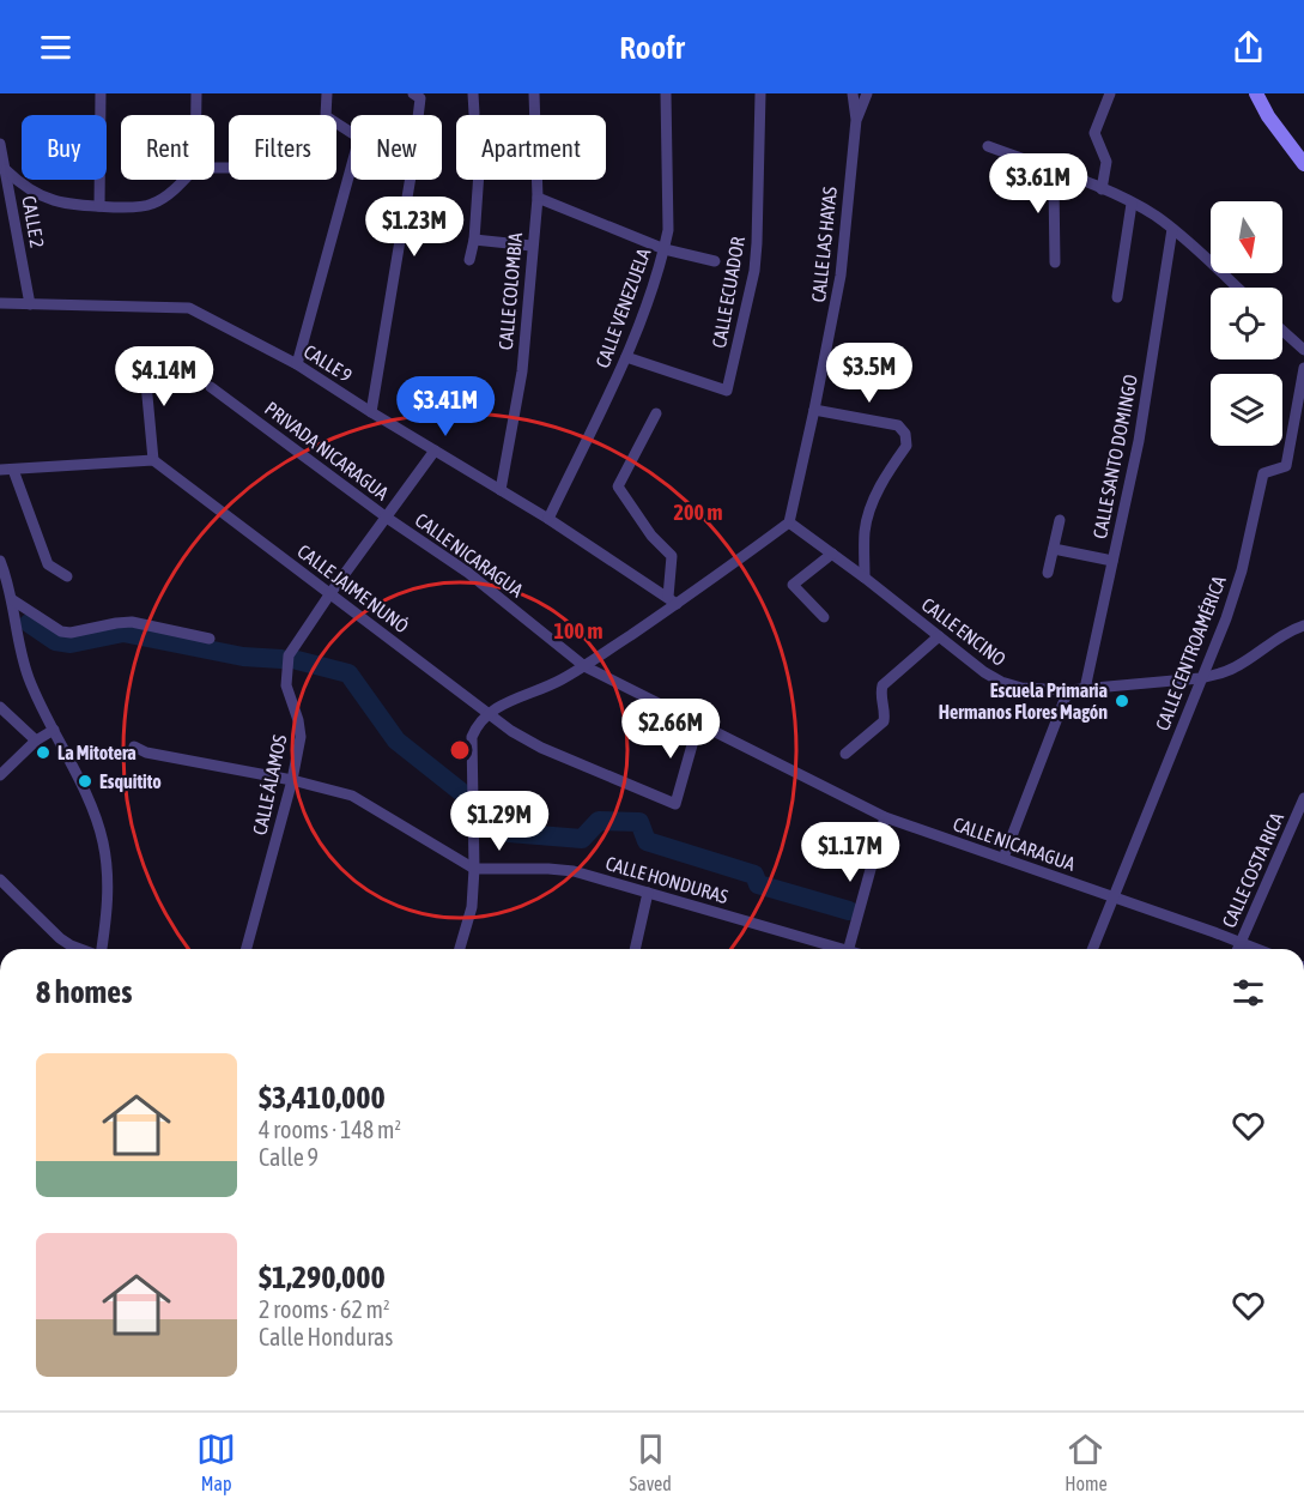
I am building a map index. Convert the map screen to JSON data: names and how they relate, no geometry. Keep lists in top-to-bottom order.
{
  "streets": {
    "street": [
      "CALLE 2",
      "CALLE LAS HAYAS",
      "CALLE COLOMBIA",
      "CALLE ECUADOR",
      "CALLE VENEZUELA",
      "CALLE 9",
      "PRIVADA NICARAGUA",
      "CALLE SANTO DOMINGO",
      "CALLE NICARAGUA",
      "CALLE JAIME NUNÓ",
      "CALLE ENCINO",
      "CALLE CENTROAMÉRICA",
      "CALLE ÁLAMOS",
      "CALLE COSTA RICA",
      "CALLE HONDURAS"
    ]
  },
  "crossings": [
    ["CALLE 2", "CALLE 9"],
    ["CALLE LAS HAYAS", "CALLE ENCINO"],
    ["CALLE COLOMBIA", "CALLE 9"],
    ["CALLE ECUADOR", "CALLE VENEZUELA"],
    ["CALLE VENEZUELA", "CALLE 9"],
    ["CALLE 9", "CALLE ÁLAMOS"],
    ["PRIVADA NICARAGUA", "CALLE NICARAGUA"],
    ["PRIVADA NICARAGUA", "CALLE ÁLAMOS"],
    ["CALLE SANTO DOMINGO", "CALLE ENCINO"],
    ["CALLE NICARAGUA", "CALLE JAIME NUNÓ"],
    ["CALLE NICARAGUA", "CALLE CENTROAMÉRICA"],
    ["CALLE NICARAGUA", "CALLE ÁLAMOS"],
    ["CALLE NICARAGUA", "CALLE COSTA RICA"],
    ["CALLE JAIME NUNÓ", "CALLE ÁLAMOS"],
    ["CALLE ENCINO", "CALLE CENTROAMÉRICA"]
  ],
  "places": ["Escuela Primaria Hermanos Flores Magón", "La Mitotera", "Esquitito"],
  "north": "bottom",
  "page": {
    "header": "Roofr",
    "chip": [
      "Buy",
      "Rent",
      "Filters",
      "New",
      "Apartment"
    ],
    "price": [
      "$3.61M",
      "$1.23M",
      "$3.5M",
      "$4.14M",
      "$3.41M",
      "$2.66M",
      "$1.29M",
      "$1.17M"
    ],
    "heading": "8 homes",
    "list": [
      {
        "name": "$3,410,000",
        "note": "4 rooms · 148 m² · Calle 9"
      },
      {
        "name": "$1,290,000",
        "note": "2 rooms · 62 m² · Calle Honduras"
      }
    ],
    "tabs": ["Map", "Saved", "Home"]
  },
  "rings": ["200 m", "100 m"]
}
